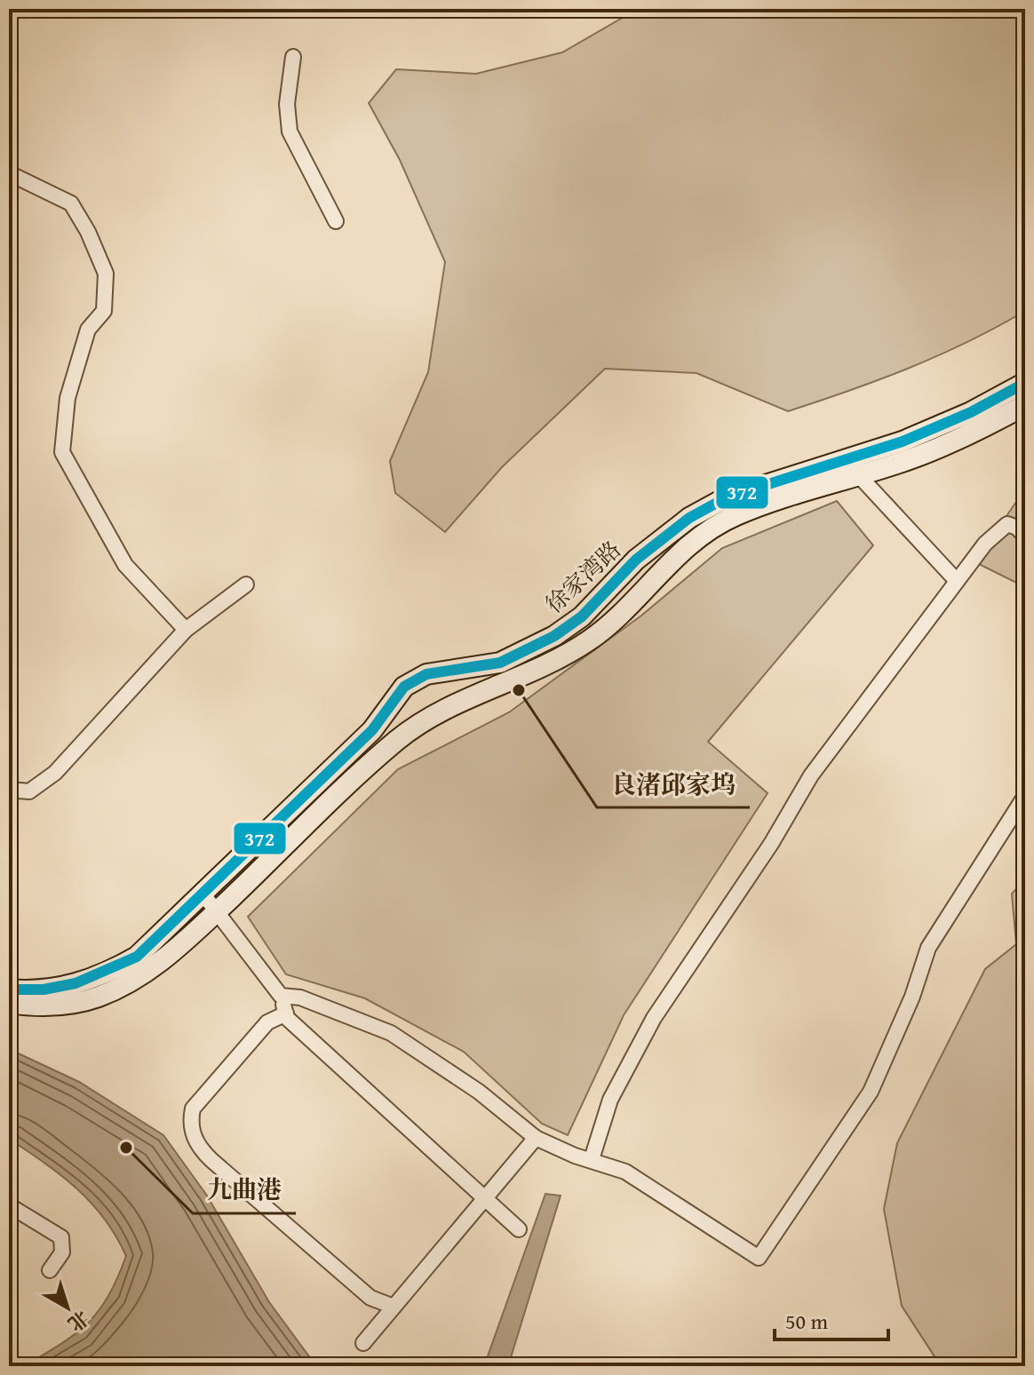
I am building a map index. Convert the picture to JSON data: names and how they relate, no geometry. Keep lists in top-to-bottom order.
{
  "streets": {
    "street": ["徐家湾路"]
  },
  "places": ["良渚邱家坞", "九曲港"],
  "lines": ["transit line 372"],
  "scale_bar": "50 m",
  "north": "bottom right"
}
